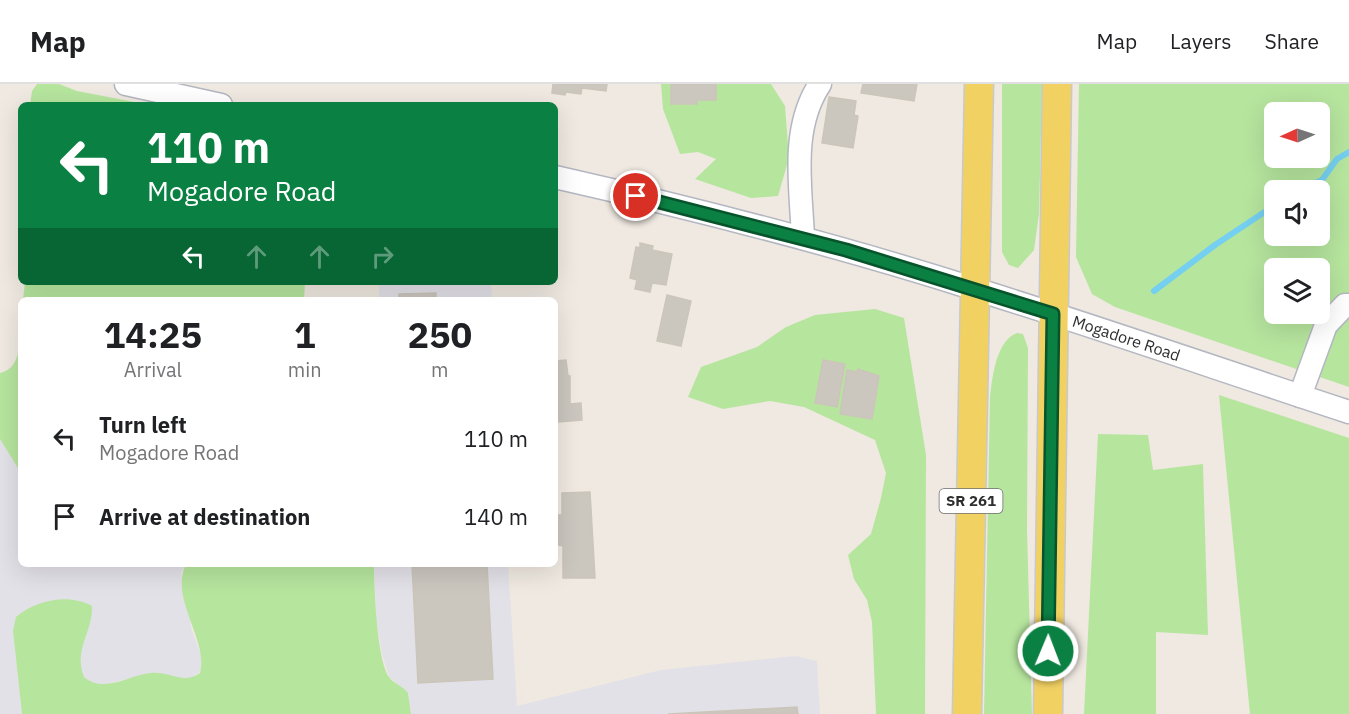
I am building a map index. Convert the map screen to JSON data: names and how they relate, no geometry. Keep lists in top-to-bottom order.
{
  "streets": {
    "main road": ["SR 261"],
    "street": ["Mogadore Road"]
  },
  "crossings": [
    ["Mogadore Road", "SR 261"]
  ],
  "north": "left",
  "page": {
    "header": "Map",
    "nav": ["Map", "Layers", "Share"],
    "turn": ["110 m", "Mogadore Road"],
    "eta": [
      "14:25",
      "Arrival",
      "1",
      "min",
      "250",
      "m"
    ],
    "list": [
      {
        "name": "Turn left",
        "note": "Mogadore Road",
        "value": "110 m"
      },
      {
        "name": "Arrive at destination",
        "value": "140 m"
      }
    ]
  }
}
